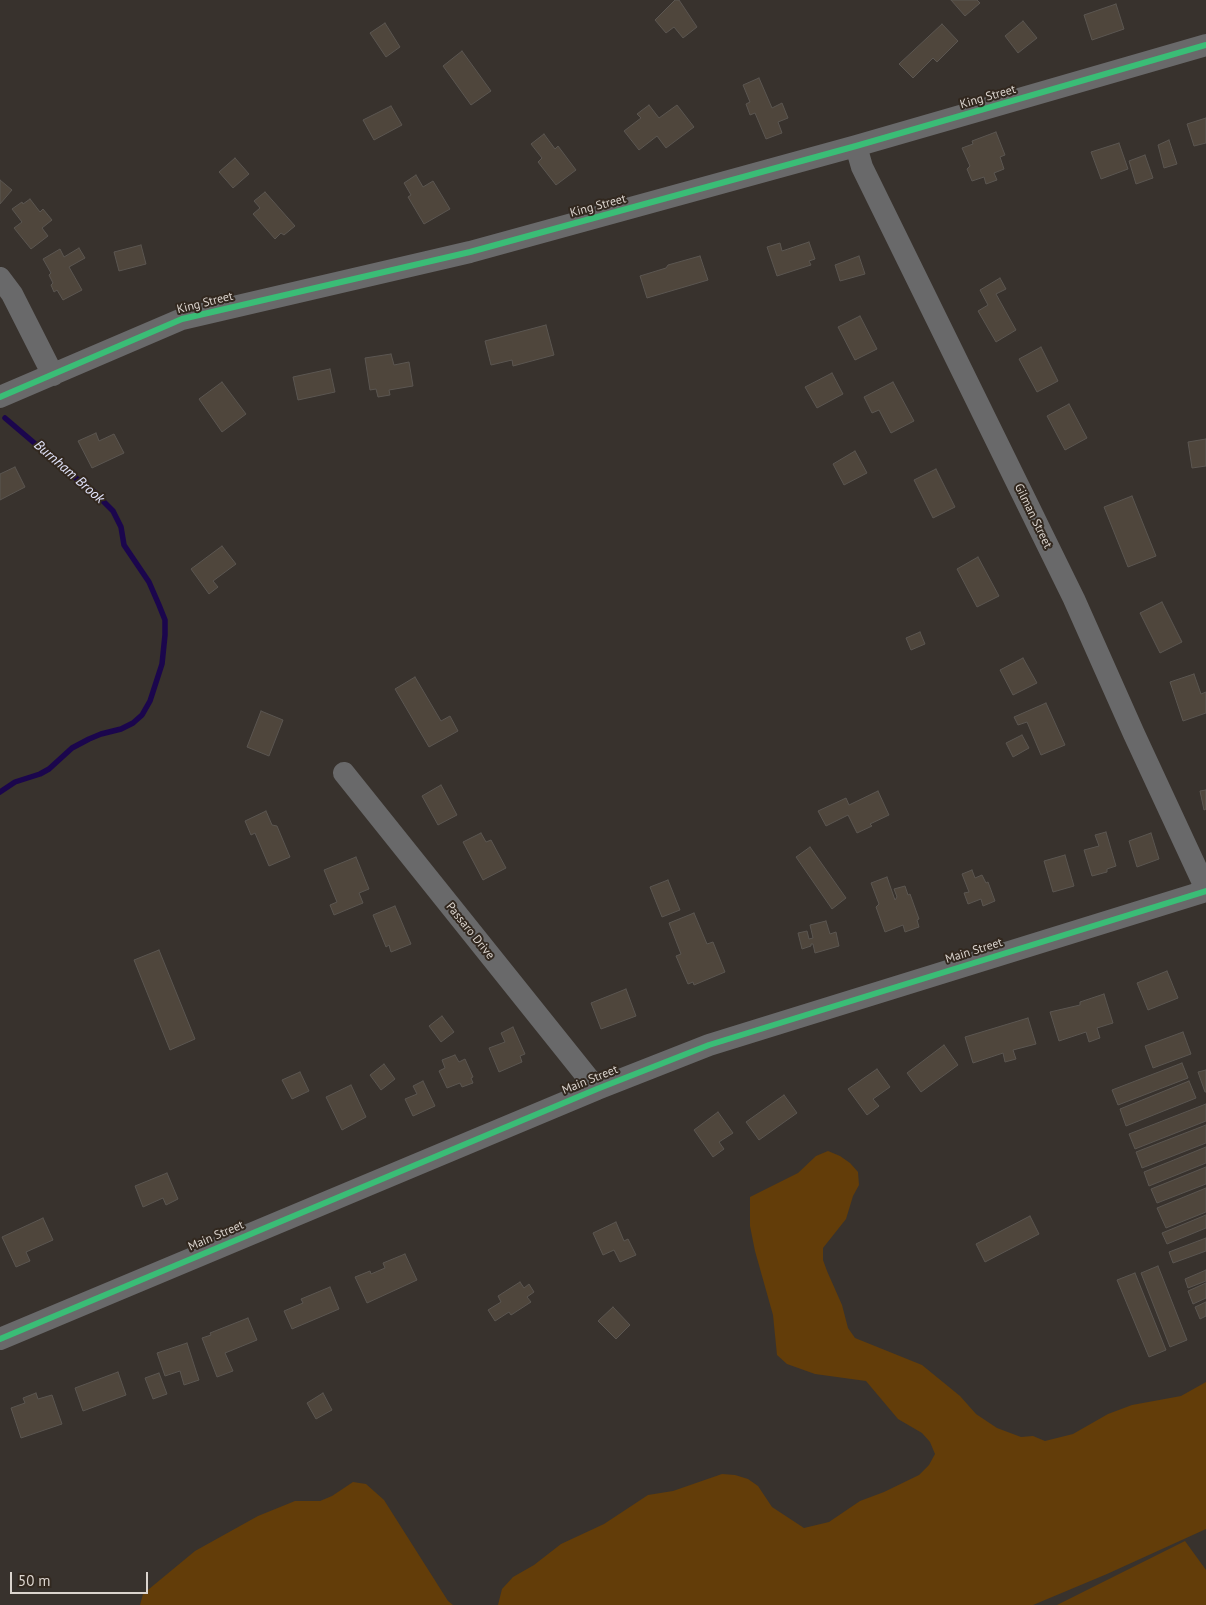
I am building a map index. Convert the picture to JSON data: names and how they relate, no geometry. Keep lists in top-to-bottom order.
{
  "streets": {
    "street": [
      "King Street",
      "Gilman Street",
      "Passaro Drive",
      "Main Street"
    ]
  },
  "crossings": [
    ["King Street", "Gilman Street"],
    ["Gilman Street", "Main Street"],
    ["Passaro Drive", "Main Street"]
  ],
  "water": ["Burnham Brook"],
  "scale_bar": "50 m"
}
